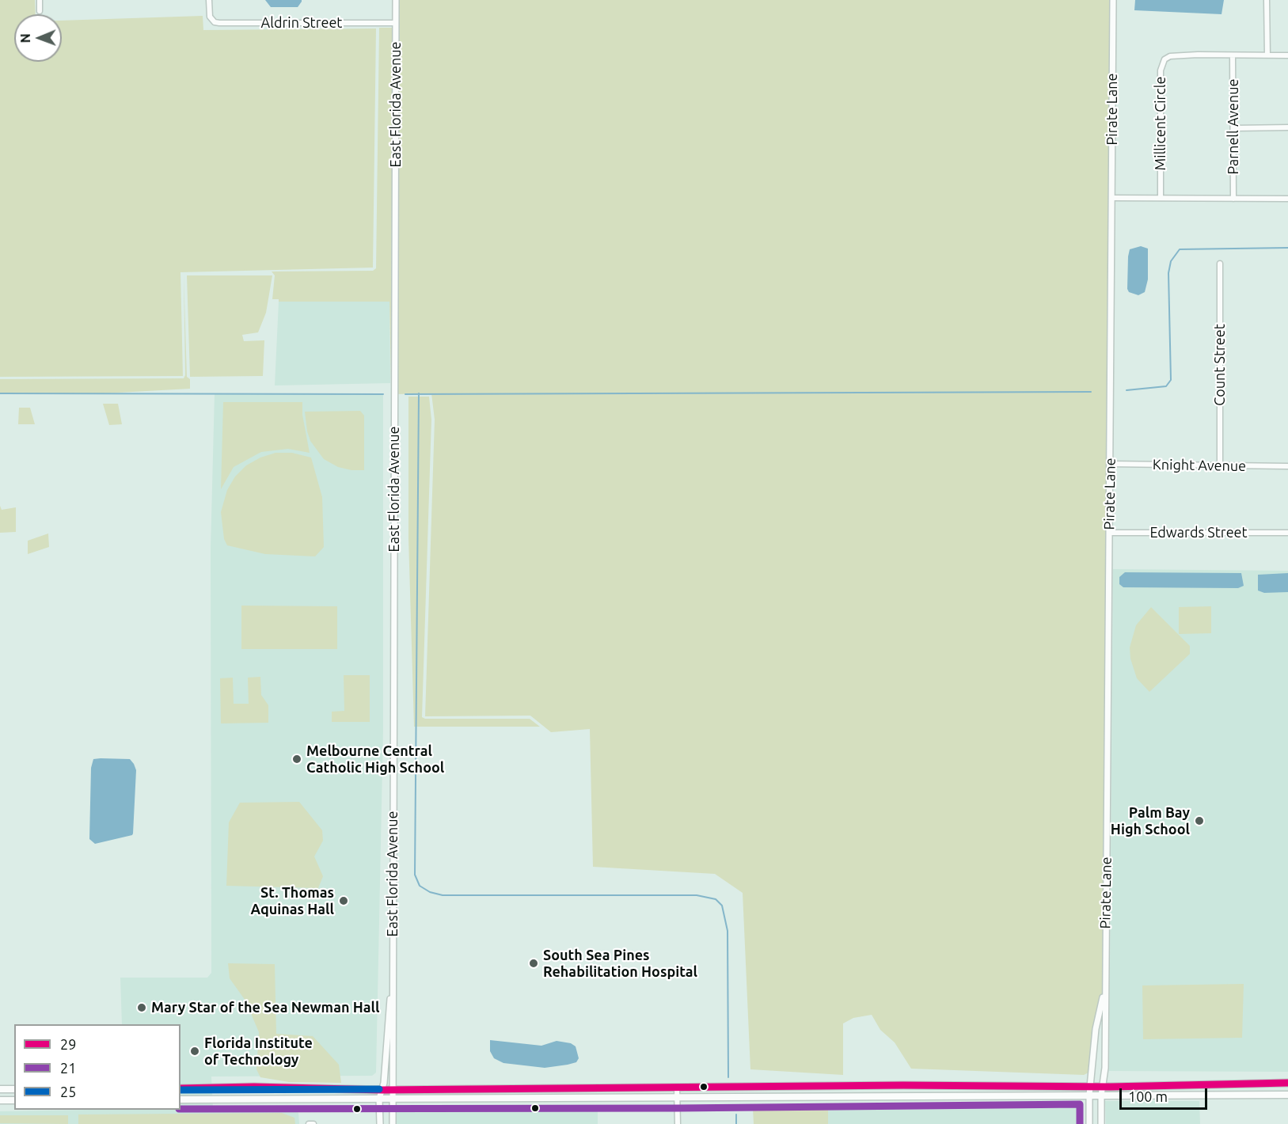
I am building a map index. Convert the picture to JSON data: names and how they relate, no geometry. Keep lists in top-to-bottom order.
{
  "streets": {
    "street": [
      "Aldrin Street",
      "East Florida Avenue",
      "Pirate Lane",
      "Millicent Circle",
      "Parnell Avenue",
      "Count Street",
      "Knight Avenue",
      "Edwards Street"
    ]
  },
  "crossings": [
    ["Aldrin Street", "East Florida Avenue"],
    ["Pirate Lane", "Knight Avenue"],
    ["Pirate Lane", "Edwards Street"],
    ["Millicent Circle", "Parnell Avenue"],
    ["Count Street", "Knight Avenue"]
  ],
  "places": [
    "Melbourne Central Catholic High School",
    "Palm Bay High School",
    "St. Thomas Aquinas Hall",
    "South Sea Pines Rehabilitation Hospital",
    "Mary Star of the Sea Newman Hall",
    "Florida Institute of Technology"
  ],
  "lines": ["transit line 29", "transit line 25", "transit line 21"],
  "legend": ["29", "21", "25"],
  "scale_bar": "100 m",
  "north": "left"
}
